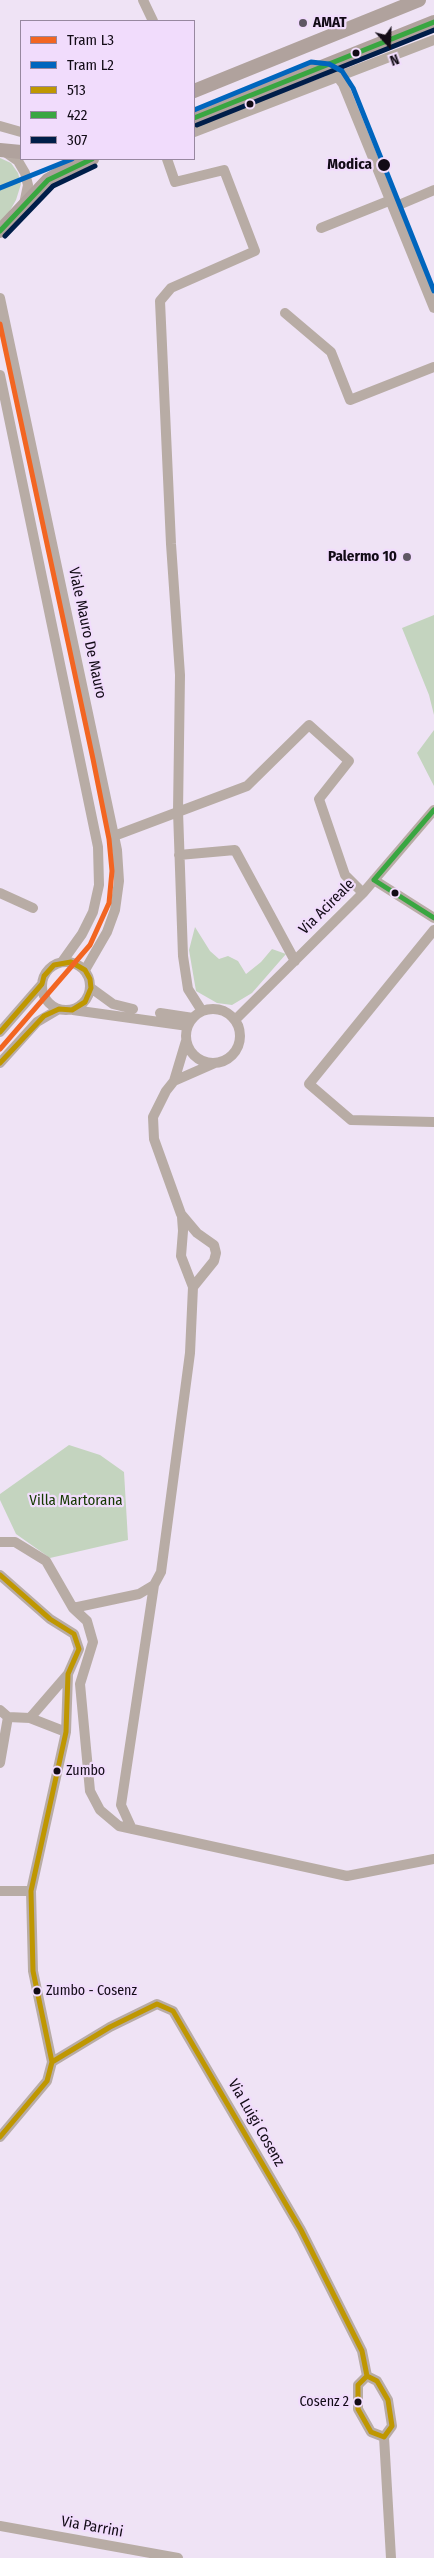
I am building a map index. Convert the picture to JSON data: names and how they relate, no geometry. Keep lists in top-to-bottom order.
{
  "streets": {
    "street": [
      "Viale Mauro De Mauro",
      "Via Acireale",
      "Via Luigi Cosenz",
      "Via Parrini"
    ]
  },
  "parks": ["Villa Martorana"],
  "places": [
    "AMAT",
    "Modica",
    "Palermo 10",
    "Zumbo",
    "Zumbo - Cosenz",
    "Cosenz 2"
  ],
  "lines": [
    "transit line 422",
    "transit line 307",
    "tram line L2",
    "tram line L3",
    "transit line 513"
  ],
  "legend": [
    "Tram L3",
    "Tram L2",
    "513",
    "422",
    "307"
  ],
  "north": "bottom"
}
